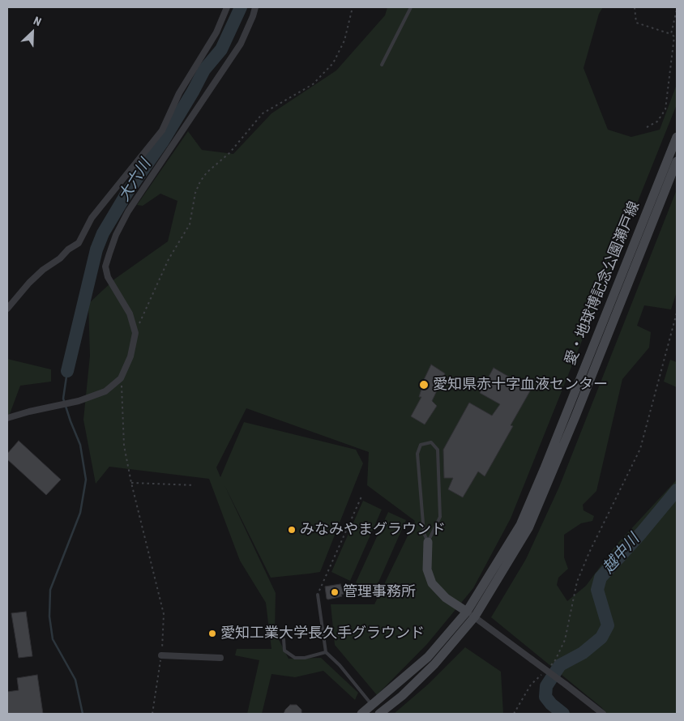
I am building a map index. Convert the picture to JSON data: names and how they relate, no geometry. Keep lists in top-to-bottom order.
{
  "streets": {
    "main road": ["愛・地球博記念公園瀬戸線"]
  },
  "water": ["大六川", "越中川"],
  "places": [
    "愛知県赤十字血液センター",
    "みなみやまグラウンド",
    "管理事務所",
    "愛知工業大学長久手グラウンド"
  ],
  "north": "top right"
}
